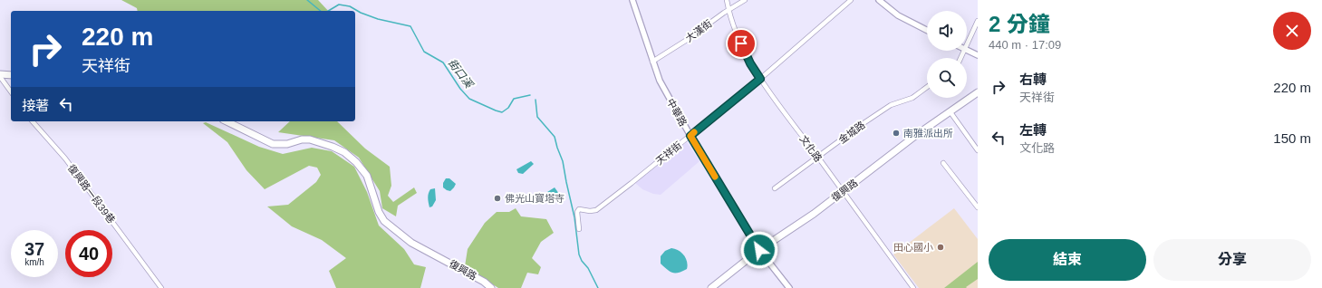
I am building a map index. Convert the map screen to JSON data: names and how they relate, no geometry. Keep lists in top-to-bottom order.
{
  "streets": {
    "main road": ["復興路"],
    "street": [
      "大漢街",
      "中華路",
      "金城路",
      "文化路",
      "天祥街",
      "復興路一段39巷"
    ]
  },
  "crossings": [
    ["大漢街", "中華路"],
    ["大漢街", "文化路"],
    ["中華路", "天祥街"],
    ["中華路", "復興路"],
    ["金城路", "文化路"],
    ["文化路", "天祥街"],
    ["文化路", "復興路"]
  ],
  "water": ["街口溪"],
  "places": ["南雅派出所", "佛光山寶塔寺", "田心國小"],
  "page": {
    "heading": ["2 分鐘", "440 m · 17:09"],
    "turn": ["220 m", "天祥街"],
    "list": [
      {
        "name": "右轉",
        "note": "天祥街",
        "value": "220 m"
      },
      {
        "name": "左轉",
        "note": "文化路",
        "value": "150 m"
      }
    ],
    "then": "接著",
    "speed": "37 km/h",
    "limit": "40",
    "buttons": ["結束", "分享"]
  }
}
